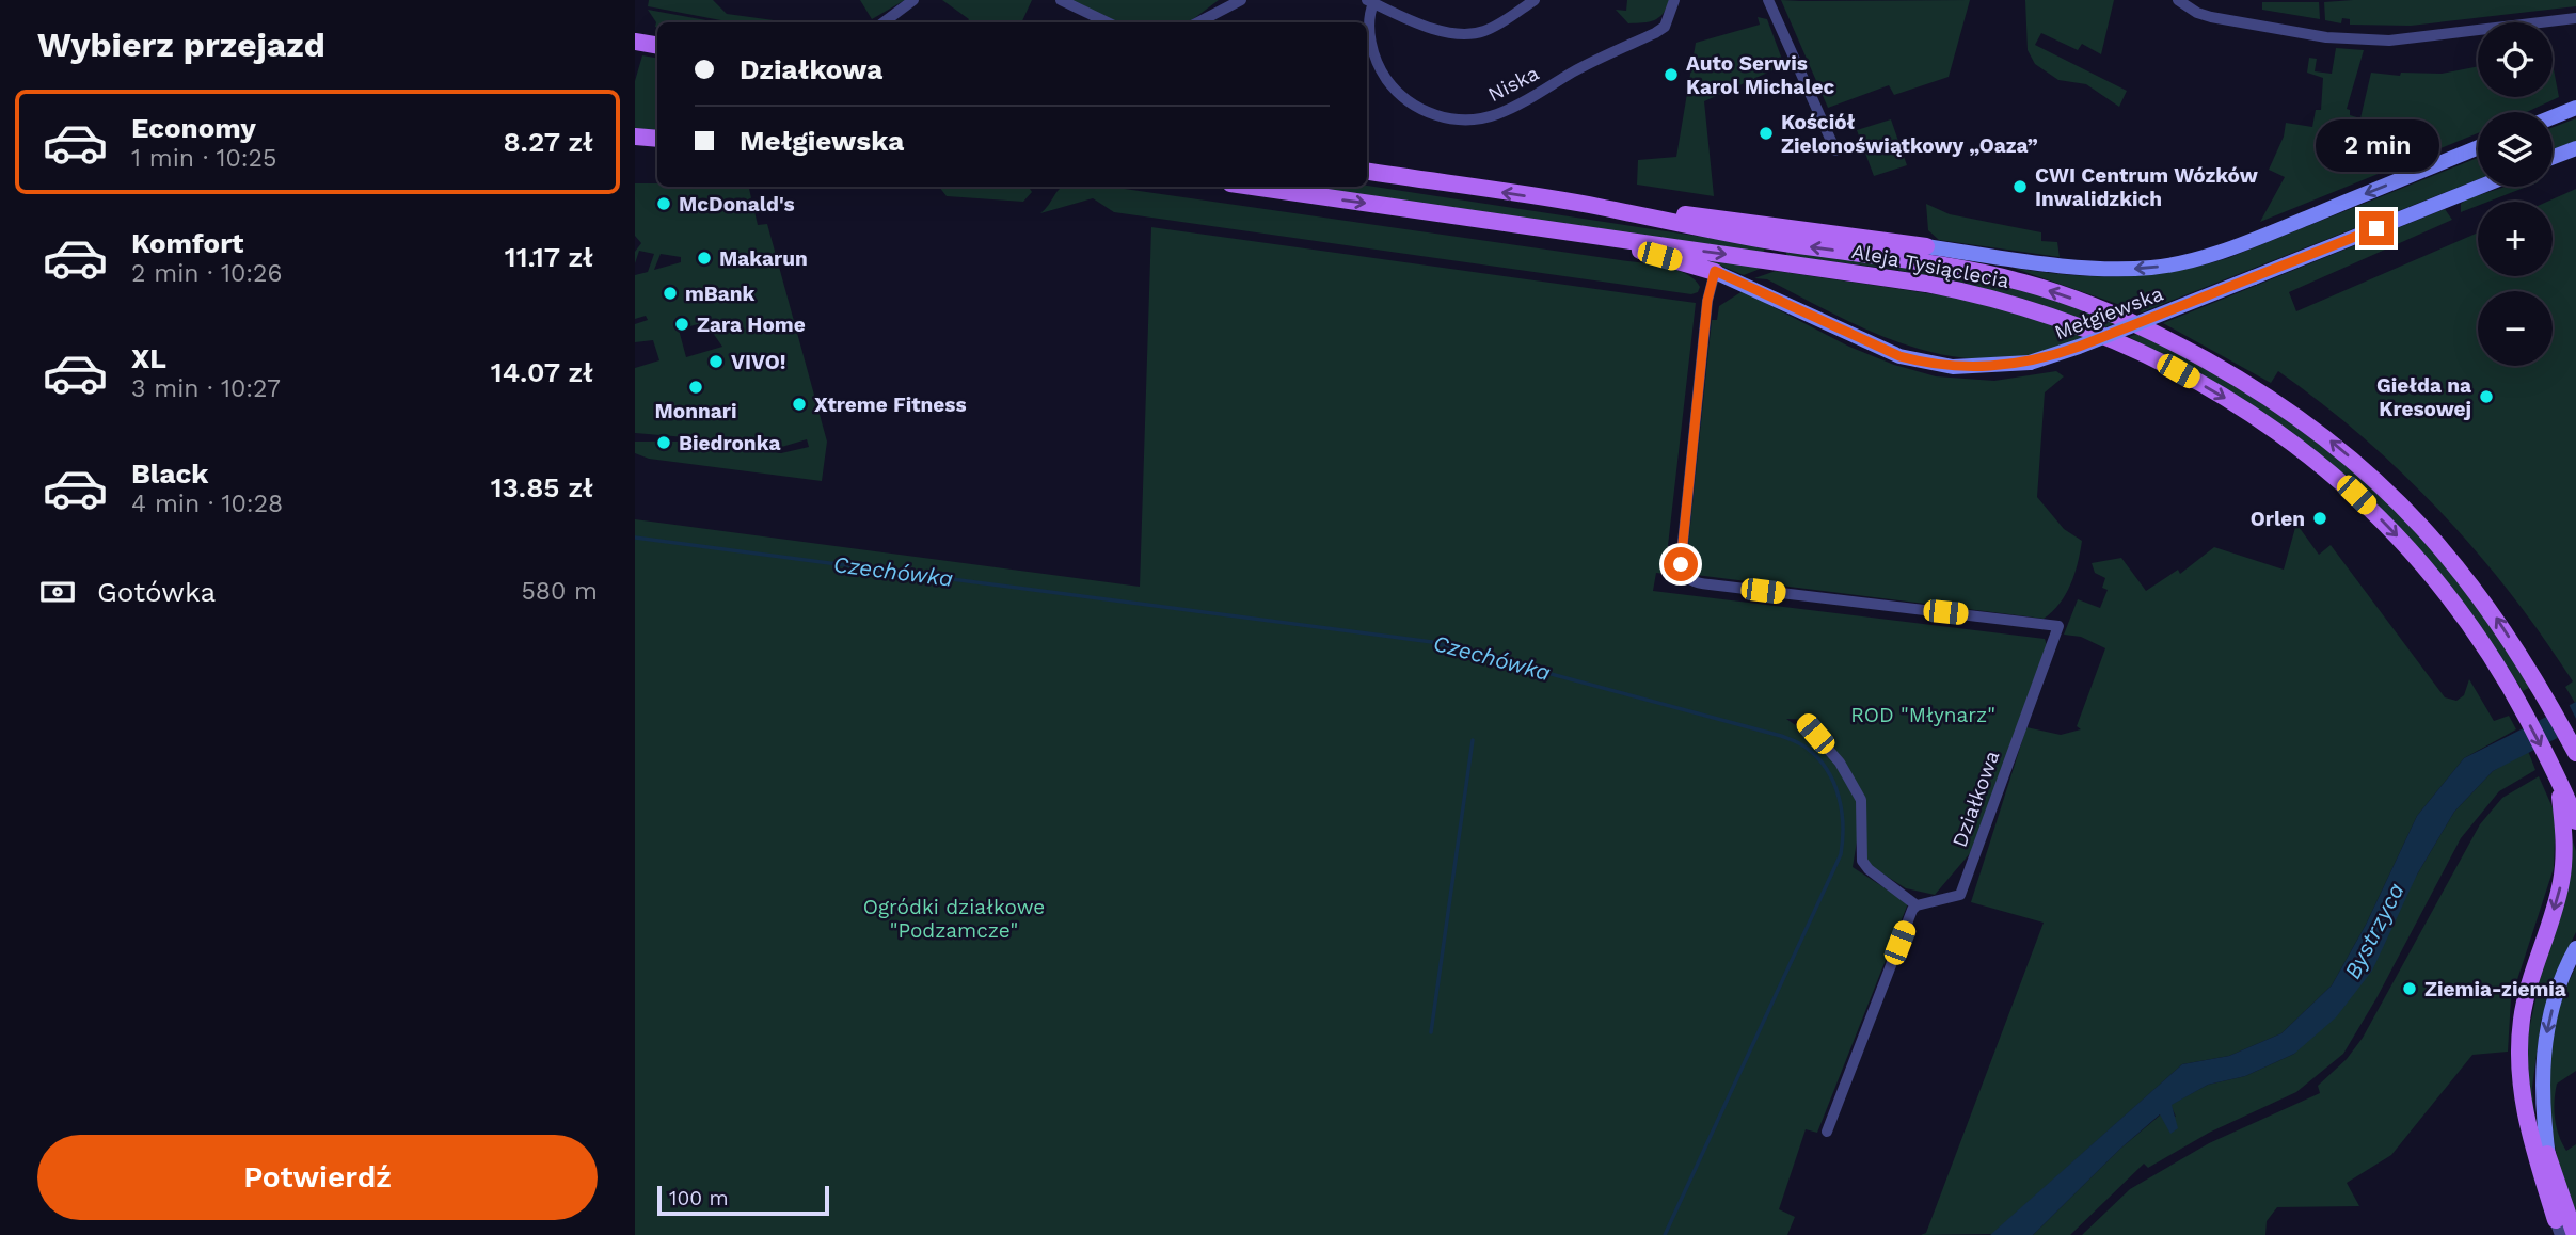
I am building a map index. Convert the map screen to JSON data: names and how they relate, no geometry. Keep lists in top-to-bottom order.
{
  "streets": {
    "main road": ["Aleja Tysiąclecia", "Mełgiewska"],
    "street": ["Niska", "Działkowa"]
  },
  "crossings": [
    ["Mełgiewska", "Działkowa"]
  ],
  "water": ["Czechówka", "Bystrzyca"],
  "parks": ["ROD \"Młynarz\"", "Ogródki działkowe \"Podzamcze\""],
  "places": [
    "Auto Serwis Karol Michalec",
    "Kościół Zielonoświątkowy „Oaza”",
    "CWI Centrum Wózków Inwalidzkich",
    "McDonald's",
    "Makarun",
    "mBank",
    "Zara Home",
    "VIVO!",
    "Monnari",
    "Giełda na Kresowej",
    "Xtreme Fitness",
    "Biedronka",
    "Orlen",
    "Ziemia-ziemia"
  ],
  "scale_bar": "100 m",
  "page": {
    "heading": "Wybierz przejazd",
    "map_buttons": ["+", "−"],
    "banner": ["Działkowa", "Mełgiewska"],
    "list": [
      {
        "name": "Economy",
        "note": "1 min · 10:25",
        "value": "8.27 zł"
      },
      {
        "name": "Komfort",
        "note": "2 min · 10:26",
        "value": "11.17 zł"
      },
      {
        "name": "XL",
        "note": "3 min · 10:27",
        "value": "14.07 zł"
      },
      {
        "name": "Black",
        "note": "4 min · 10:28",
        "value": "13.85 zł"
      }
    ],
    "bubble": "2 min",
    "pay": ["Gotówka", "580 m"],
    "buttons": "Potwierdź",
    "scale": "100 m"
  }
}
